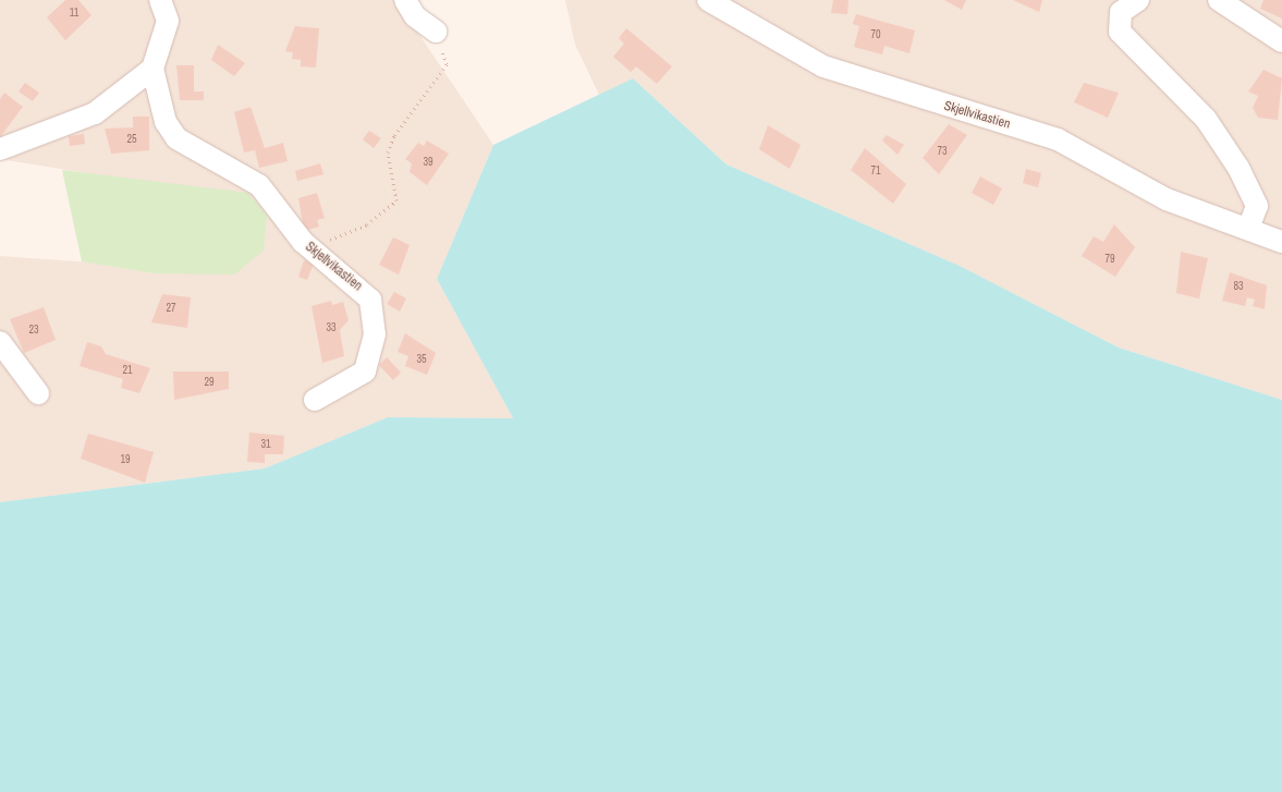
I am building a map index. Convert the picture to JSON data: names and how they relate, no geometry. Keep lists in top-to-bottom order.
{
  "streets": {
    "street": ["Skjellvikastien"]
  },
  "house_numbers": [
    "11",
    "70",
    "25",
    "73",
    "39",
    "71",
    "79",
    "83",
    "27",
    "33",
    "23",
    "35",
    "21",
    "29",
    "31",
    "19"
  ]
}
